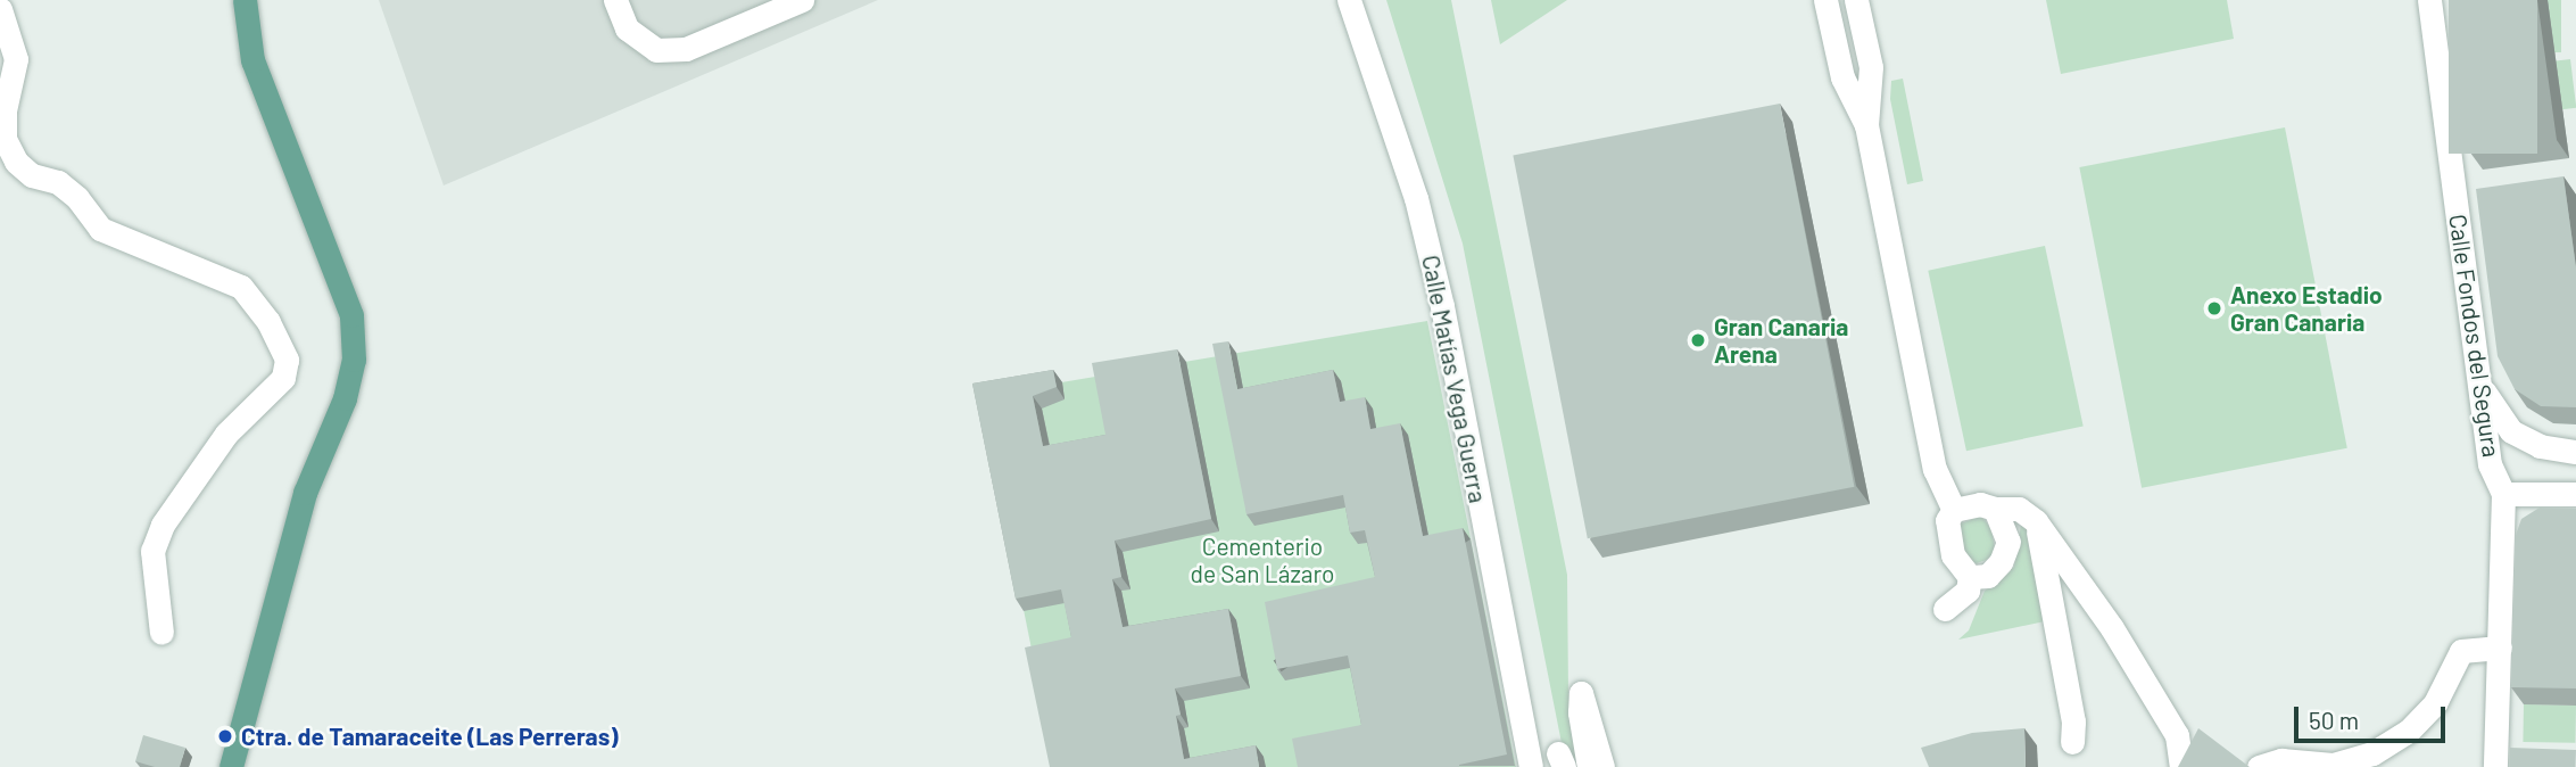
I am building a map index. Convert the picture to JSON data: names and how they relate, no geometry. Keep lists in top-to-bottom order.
{
  "streets": {
    "street": ["Calle Fondos del Segura", "Calle Matías Vega Guerra"]
  },
  "parks": ["Cementerio de San Lázaro"],
  "places": ["Anexo Estadio Gran Canaria", "Gran Canaria Arena", "Ctra. de Tamaraceite (Las Perreras)"],
  "scale_bar": "50 m"
}
